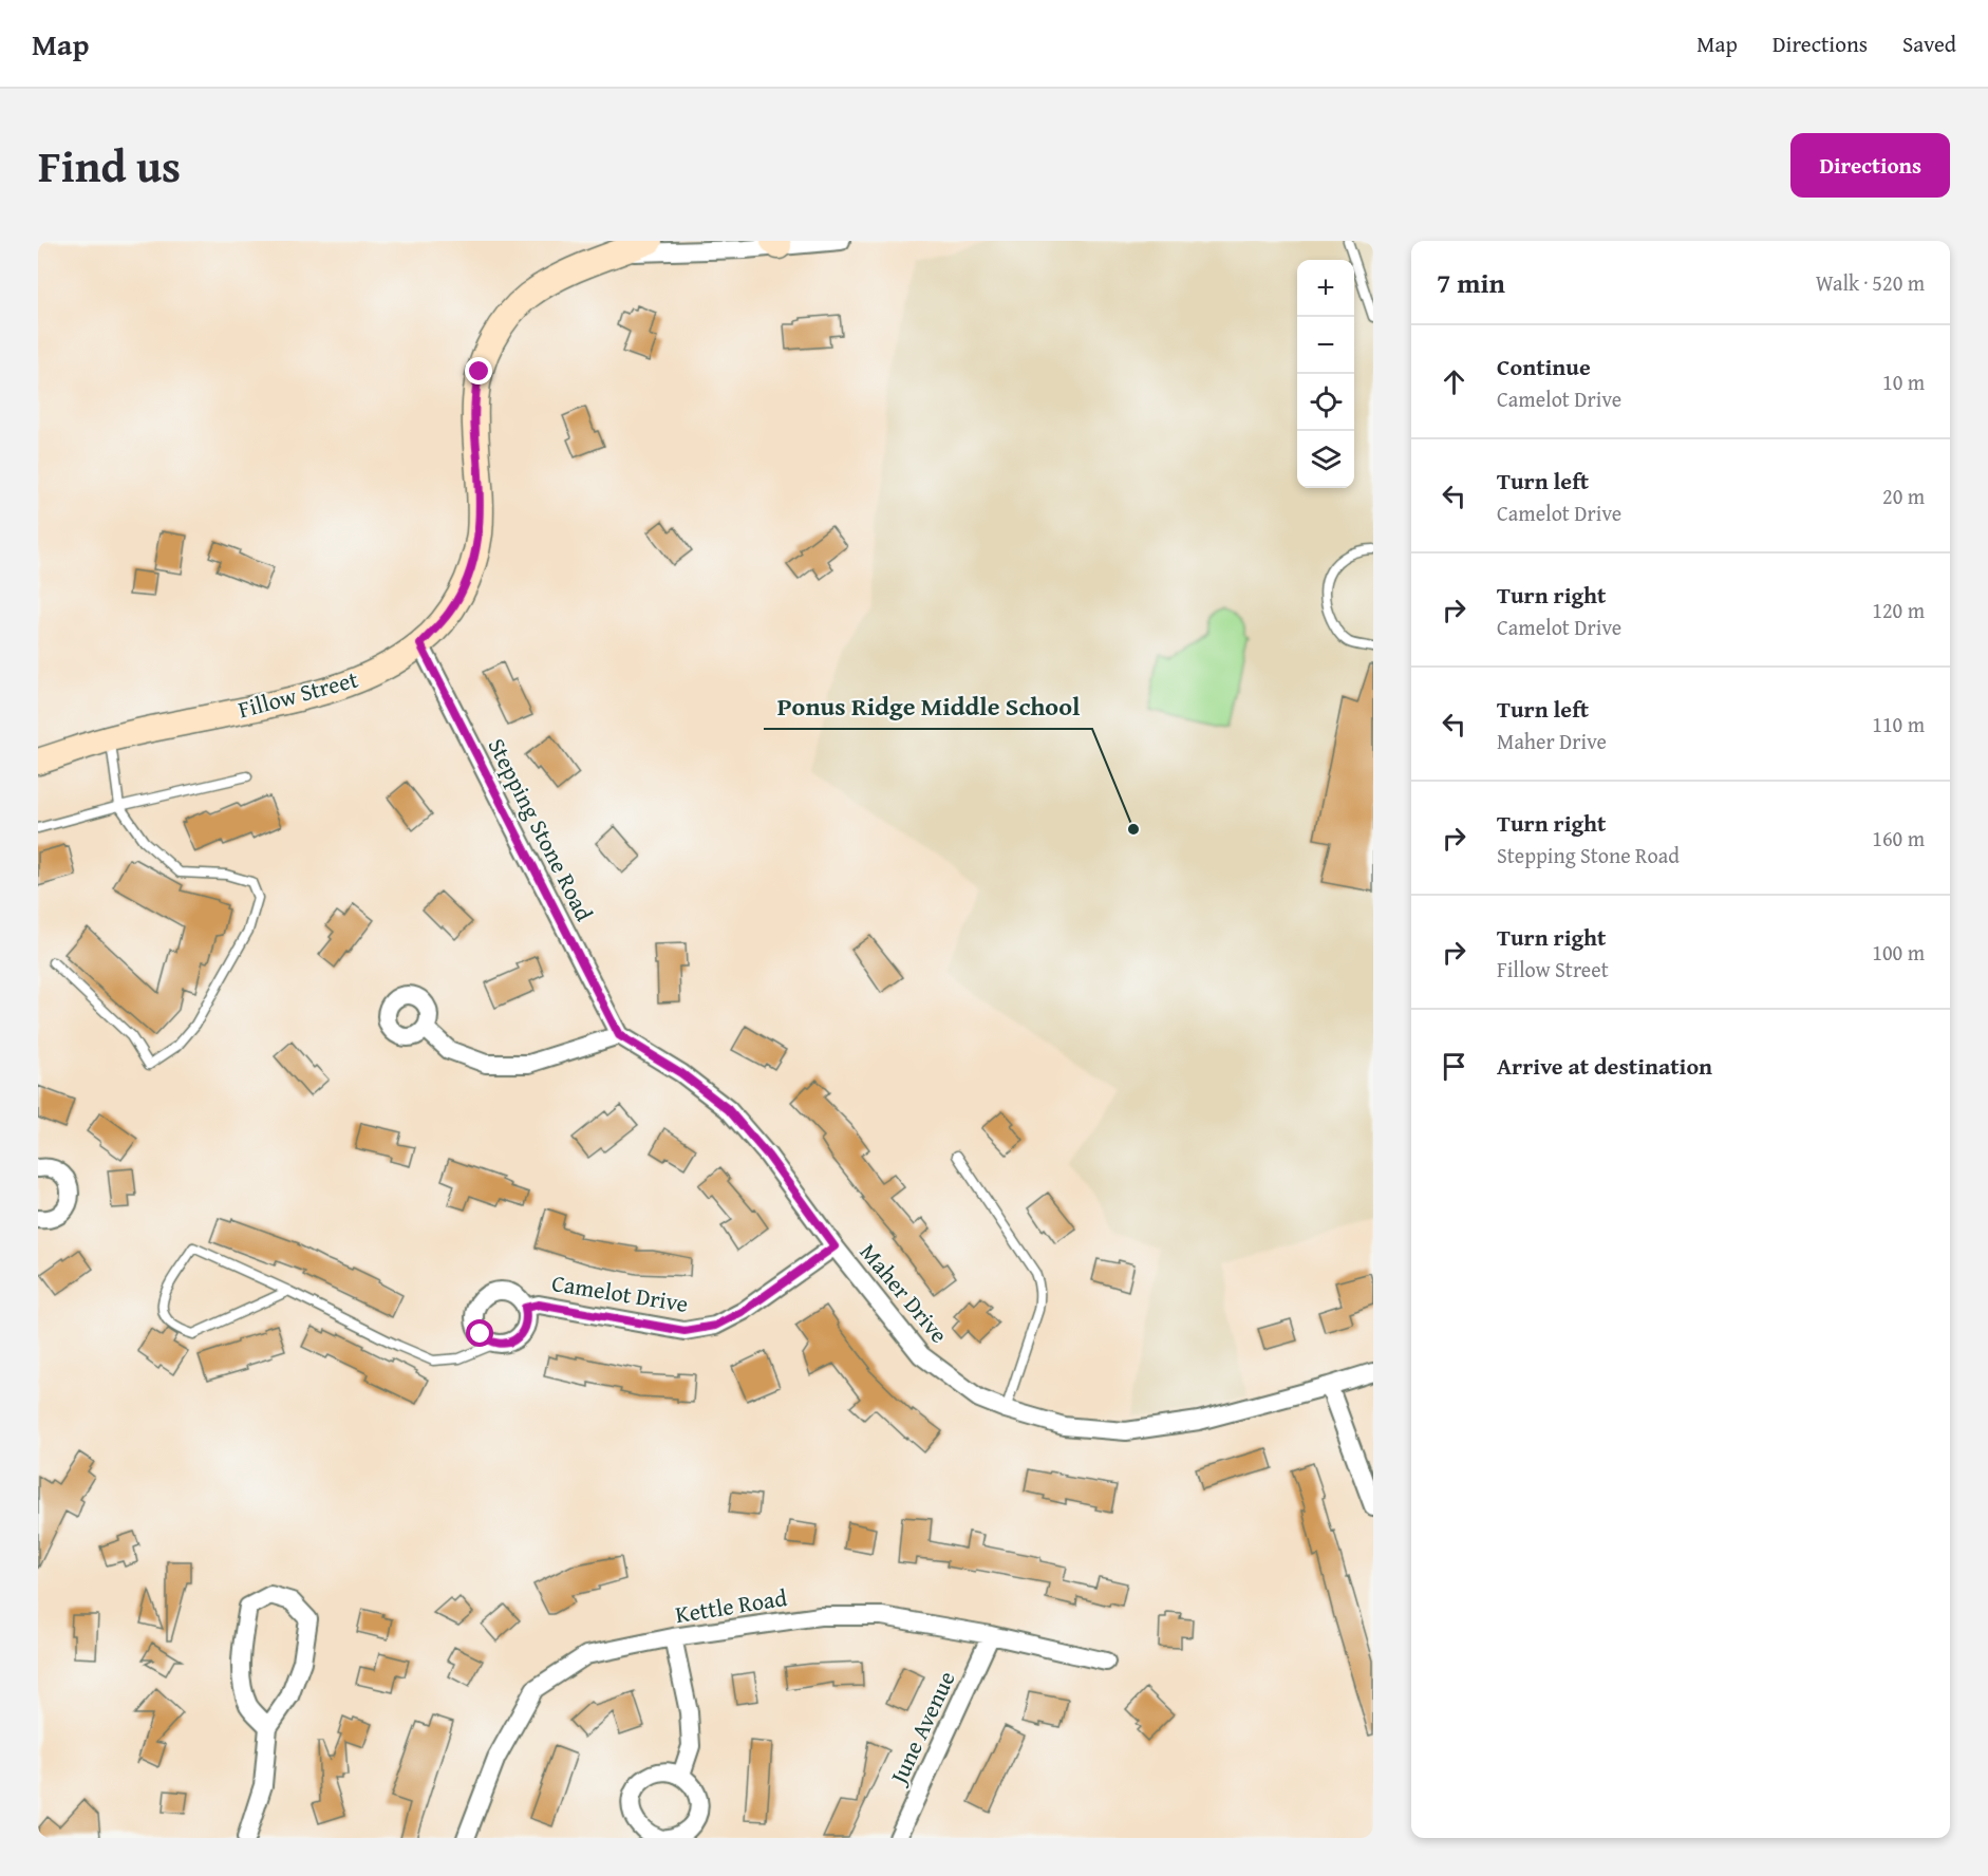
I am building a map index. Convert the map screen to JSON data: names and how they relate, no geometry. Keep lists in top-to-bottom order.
{
  "streets": {
    "street": [
      "Fillow Street",
      "Stepping Stone Road",
      "Camelot Drive",
      "Maher Drive",
      "Kettle Road",
      "June Avenue"
    ]
  },
  "crossings": [
    ["Fillow Street", "Stepping Stone Road"],
    ["Stepping Stone Road", "Maher Drive"],
    ["Camelot Drive", "Maher Drive"],
    ["Kettle Road", "June Avenue"]
  ],
  "places": ["Ponus Ridge Middle School"],
  "page": {
    "header": "Map",
    "nav": ["Map", "Directions", "Saved"],
    "title": "Find us",
    "buttons": "Directions",
    "heading": ["7 min", "Walk · 520 m"],
    "map_buttons": ["+", "−"],
    "list": [
      ["Continue", "Camelot Drive", "10 m"],
      ["Turn left", "Camelot Drive", "20 m"],
      ["Turn right", "Camelot Drive", "120 m"],
      ["Turn left", "Maher Drive", "110 m"],
      ["Turn right", "Stepping Stone Road", "160 m"],
      ["Turn right", "Fillow Street", "100 m"],
      "Arrive at destination"
    ]
  }
}
